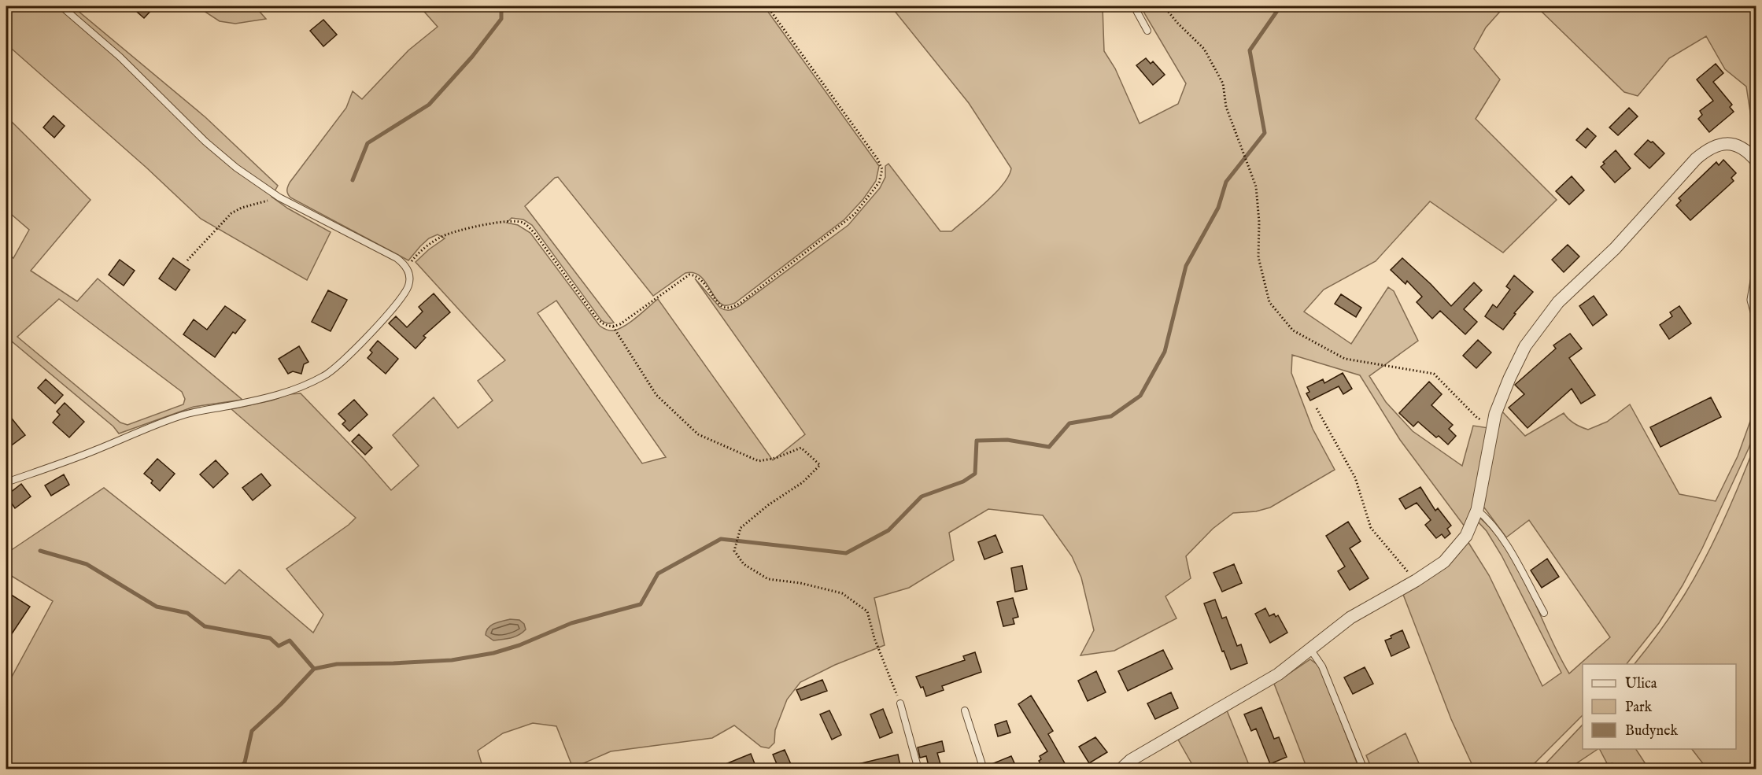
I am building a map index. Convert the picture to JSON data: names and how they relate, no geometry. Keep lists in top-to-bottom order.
{
  "legend": ["Ulica", "Park", "Budynek"]
}
